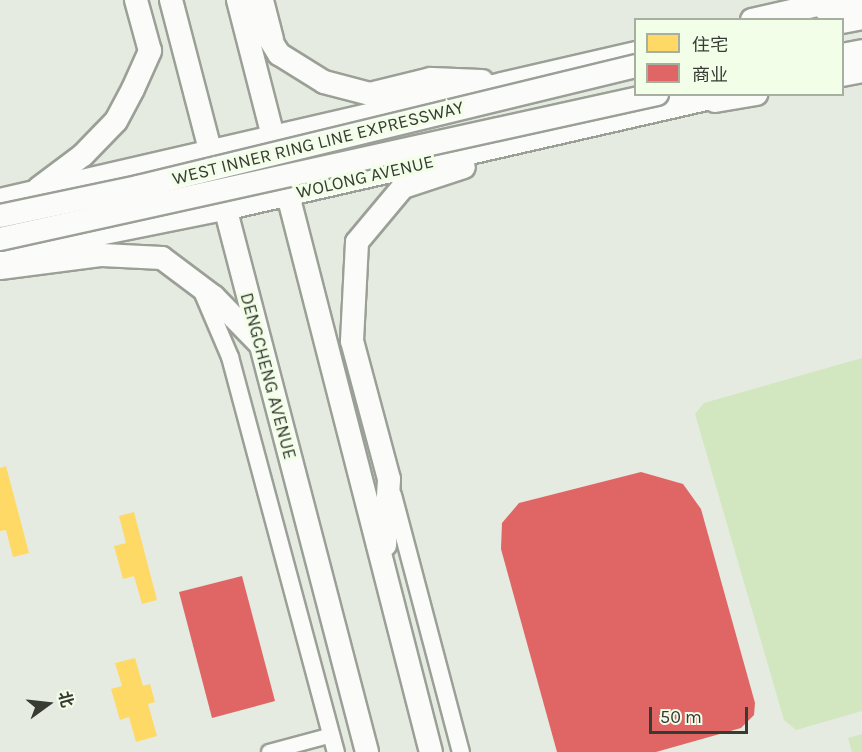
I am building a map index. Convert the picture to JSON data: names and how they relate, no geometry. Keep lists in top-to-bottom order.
{
  "streets": {
    "highway": ["WEST INNER RING LINE EXPRESSWAY", "WOLONG AVENUE", "DENGCHENG AVENUE"]
  },
  "crossings": [
    ["WEST INNER RING LINE EXPRESSWAY", "WOLONG AVENUE"],
    ["WOLONG AVENUE", "DENGCHENG AVENUE"]
  ],
  "legend": ["住宅", "商业"],
  "scale_bar": "50 m",
  "north": "right"
}
